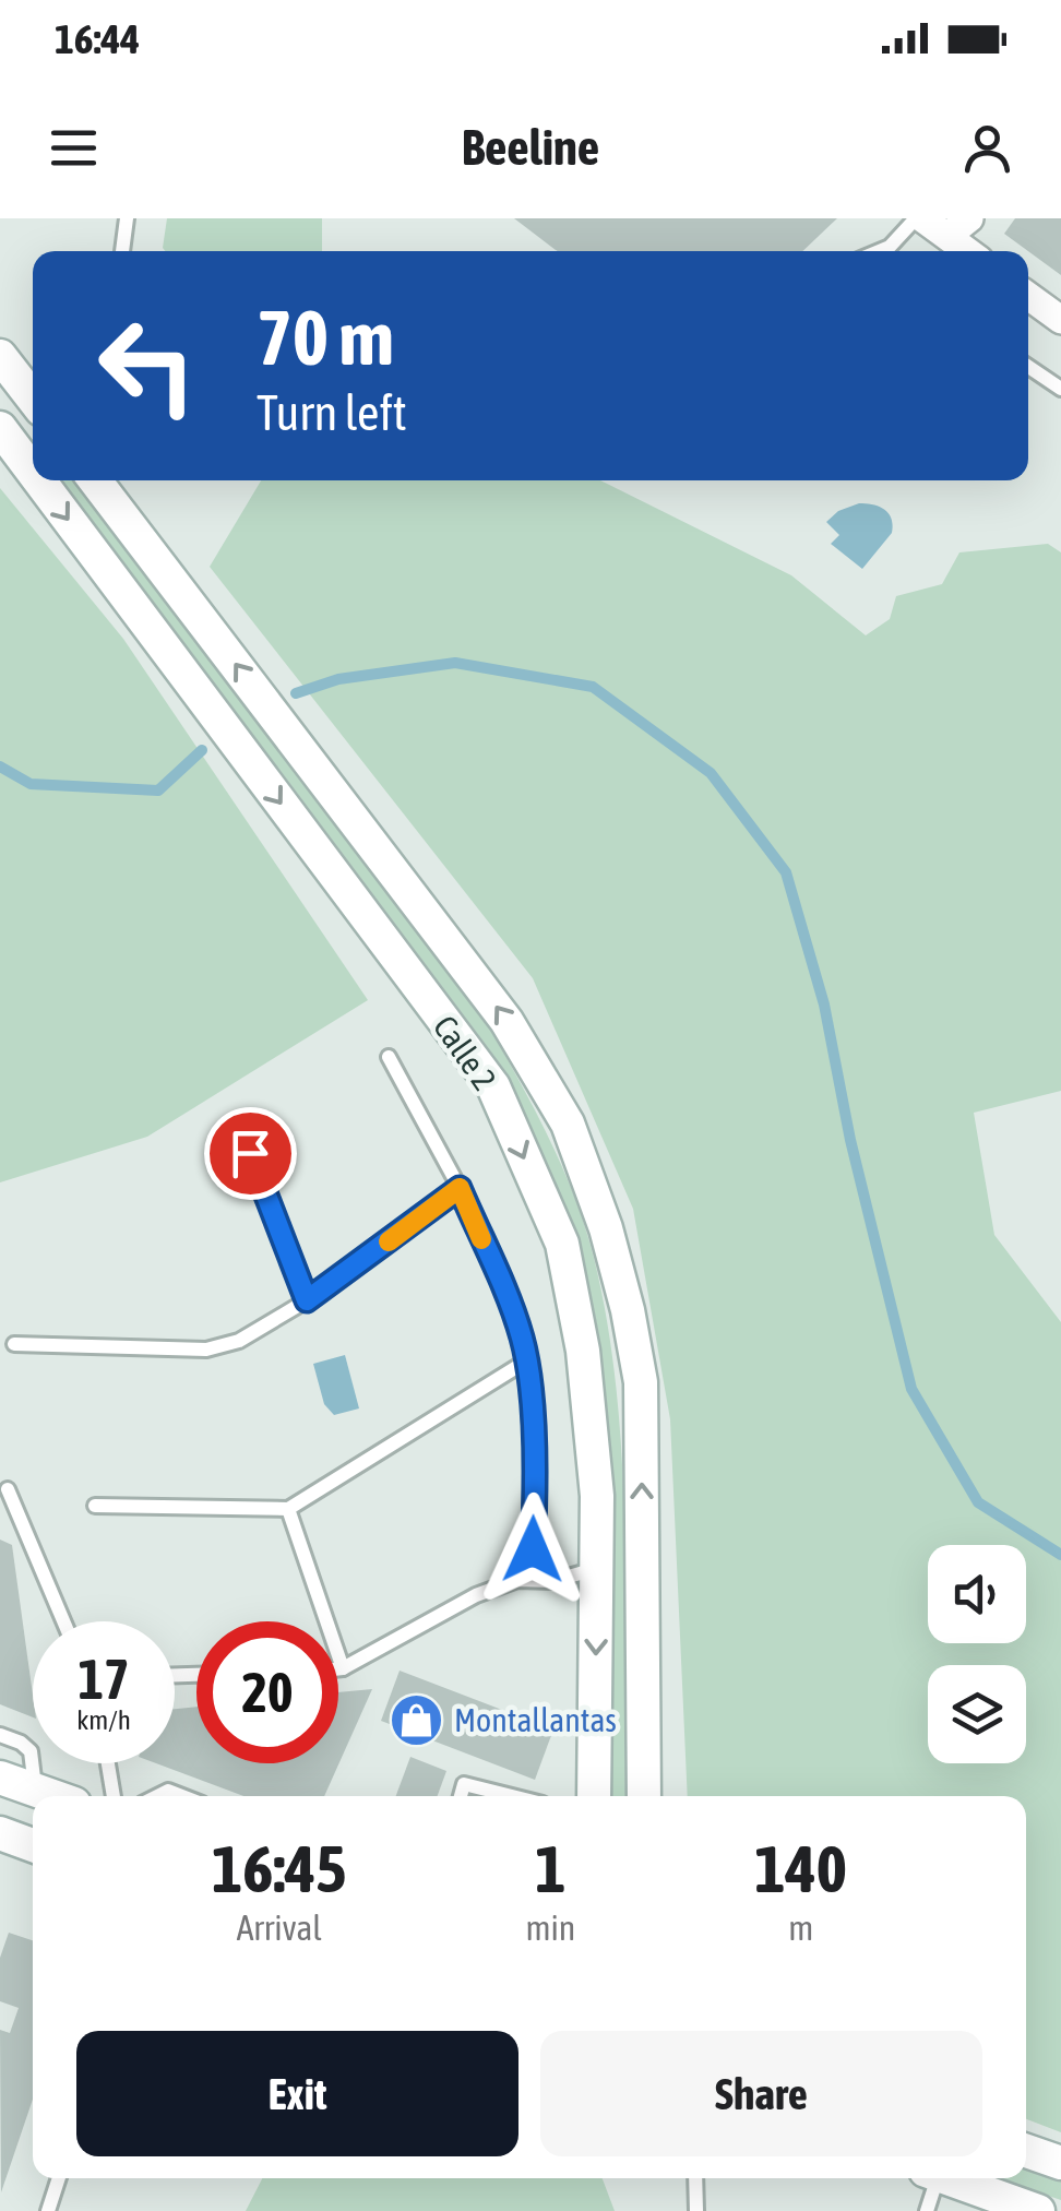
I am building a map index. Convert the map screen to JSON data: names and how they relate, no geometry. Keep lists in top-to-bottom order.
{
  "streets": {
    "main road": ["Calle 2"]
  },
  "places": {
    "shop": ["Montallantas"]
  },
  "page": {
    "status": "16:44",
    "header": "Beeline",
    "turn": ["70 m", "Turn left"],
    "speed": "17 km/h",
    "limit": "20",
    "eta": [
      "16:45",
      "Arrival",
      "1",
      "min",
      "140",
      "m"
    ],
    "buttons": ["Exit", "Share"]
  }
}
